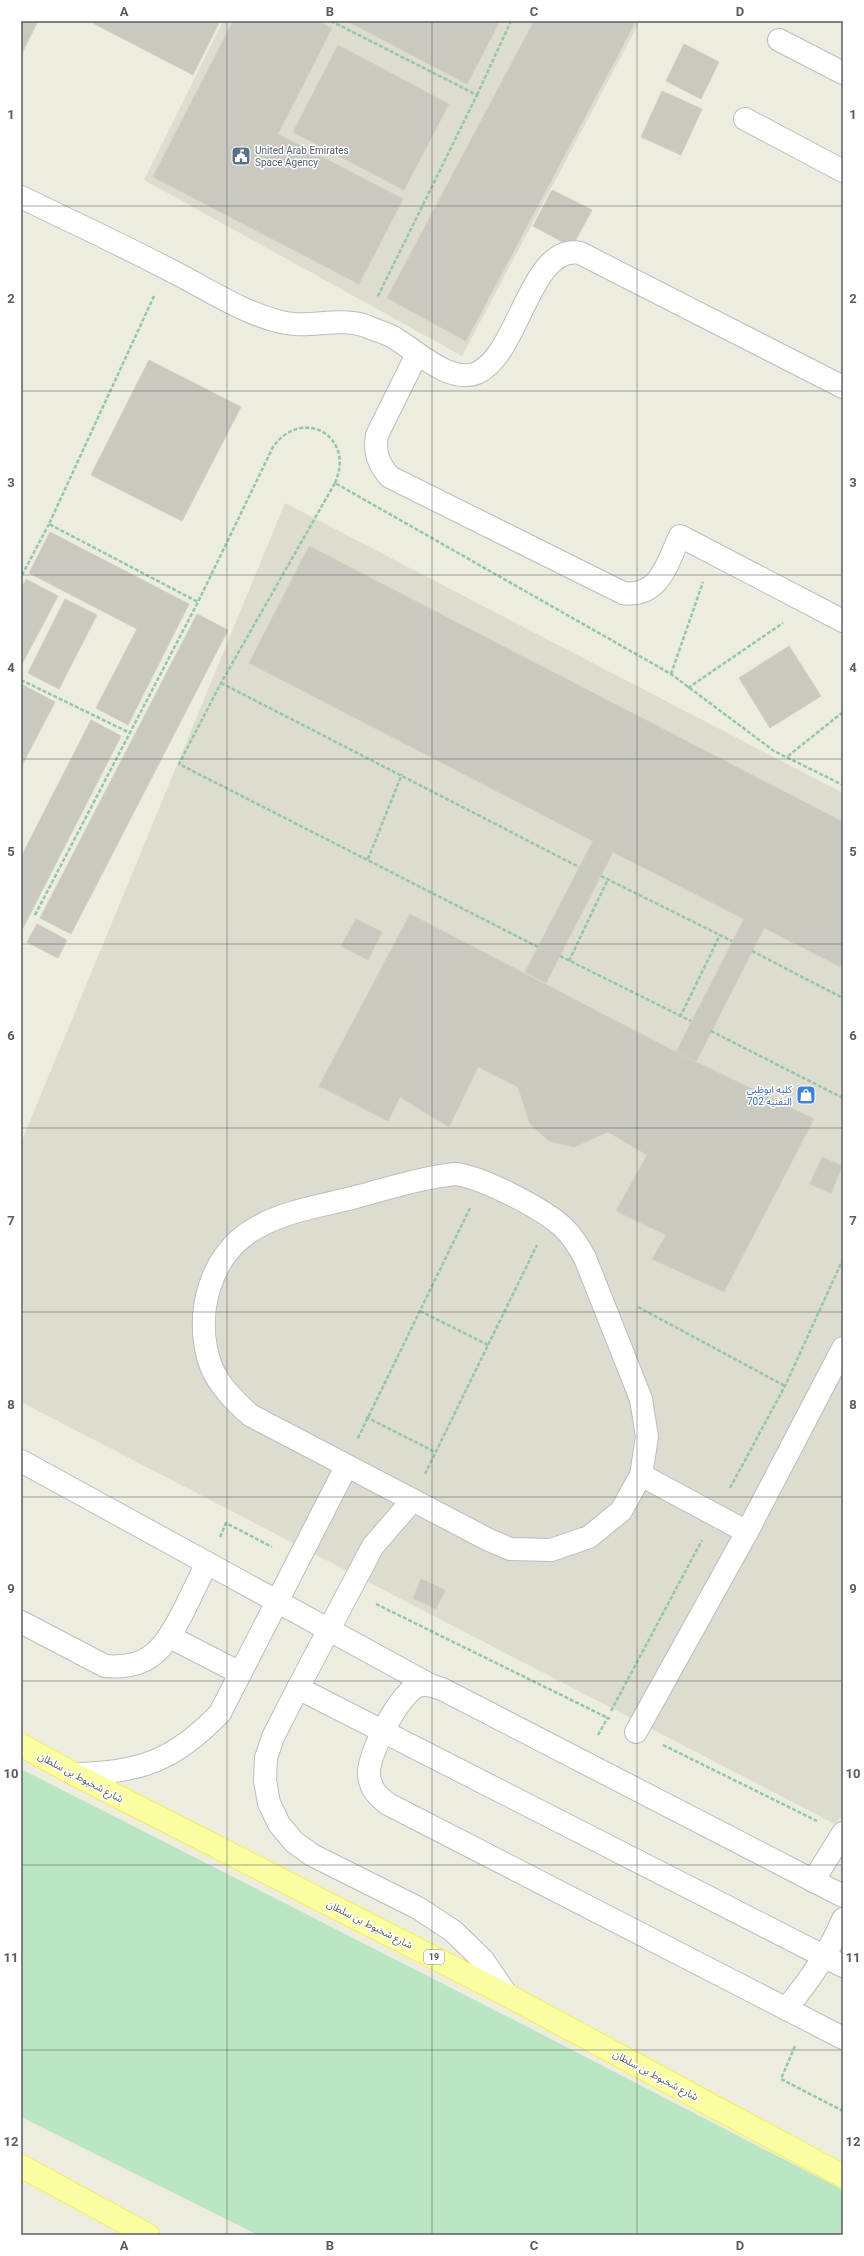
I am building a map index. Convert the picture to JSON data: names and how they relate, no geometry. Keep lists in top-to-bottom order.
{
  "streets": {
    "main road": ["شارع شخبوط بن سلطان", "19"]
  },
  "places": {
    "public building": ["United Arab Emirates Space Agency"],
    "shop": ["كليه ابوظبي التقنيه 702"]
  },
  "grid": {
    "columns": [
      "A",
      "B",
      "C",
      "D"
    ],
    "rows": [
      "1",
      "2",
      "3",
      "4",
      "5",
      "6",
      "7",
      "8",
      "9",
      "10",
      "11",
      "12"
    ]
  }
}
